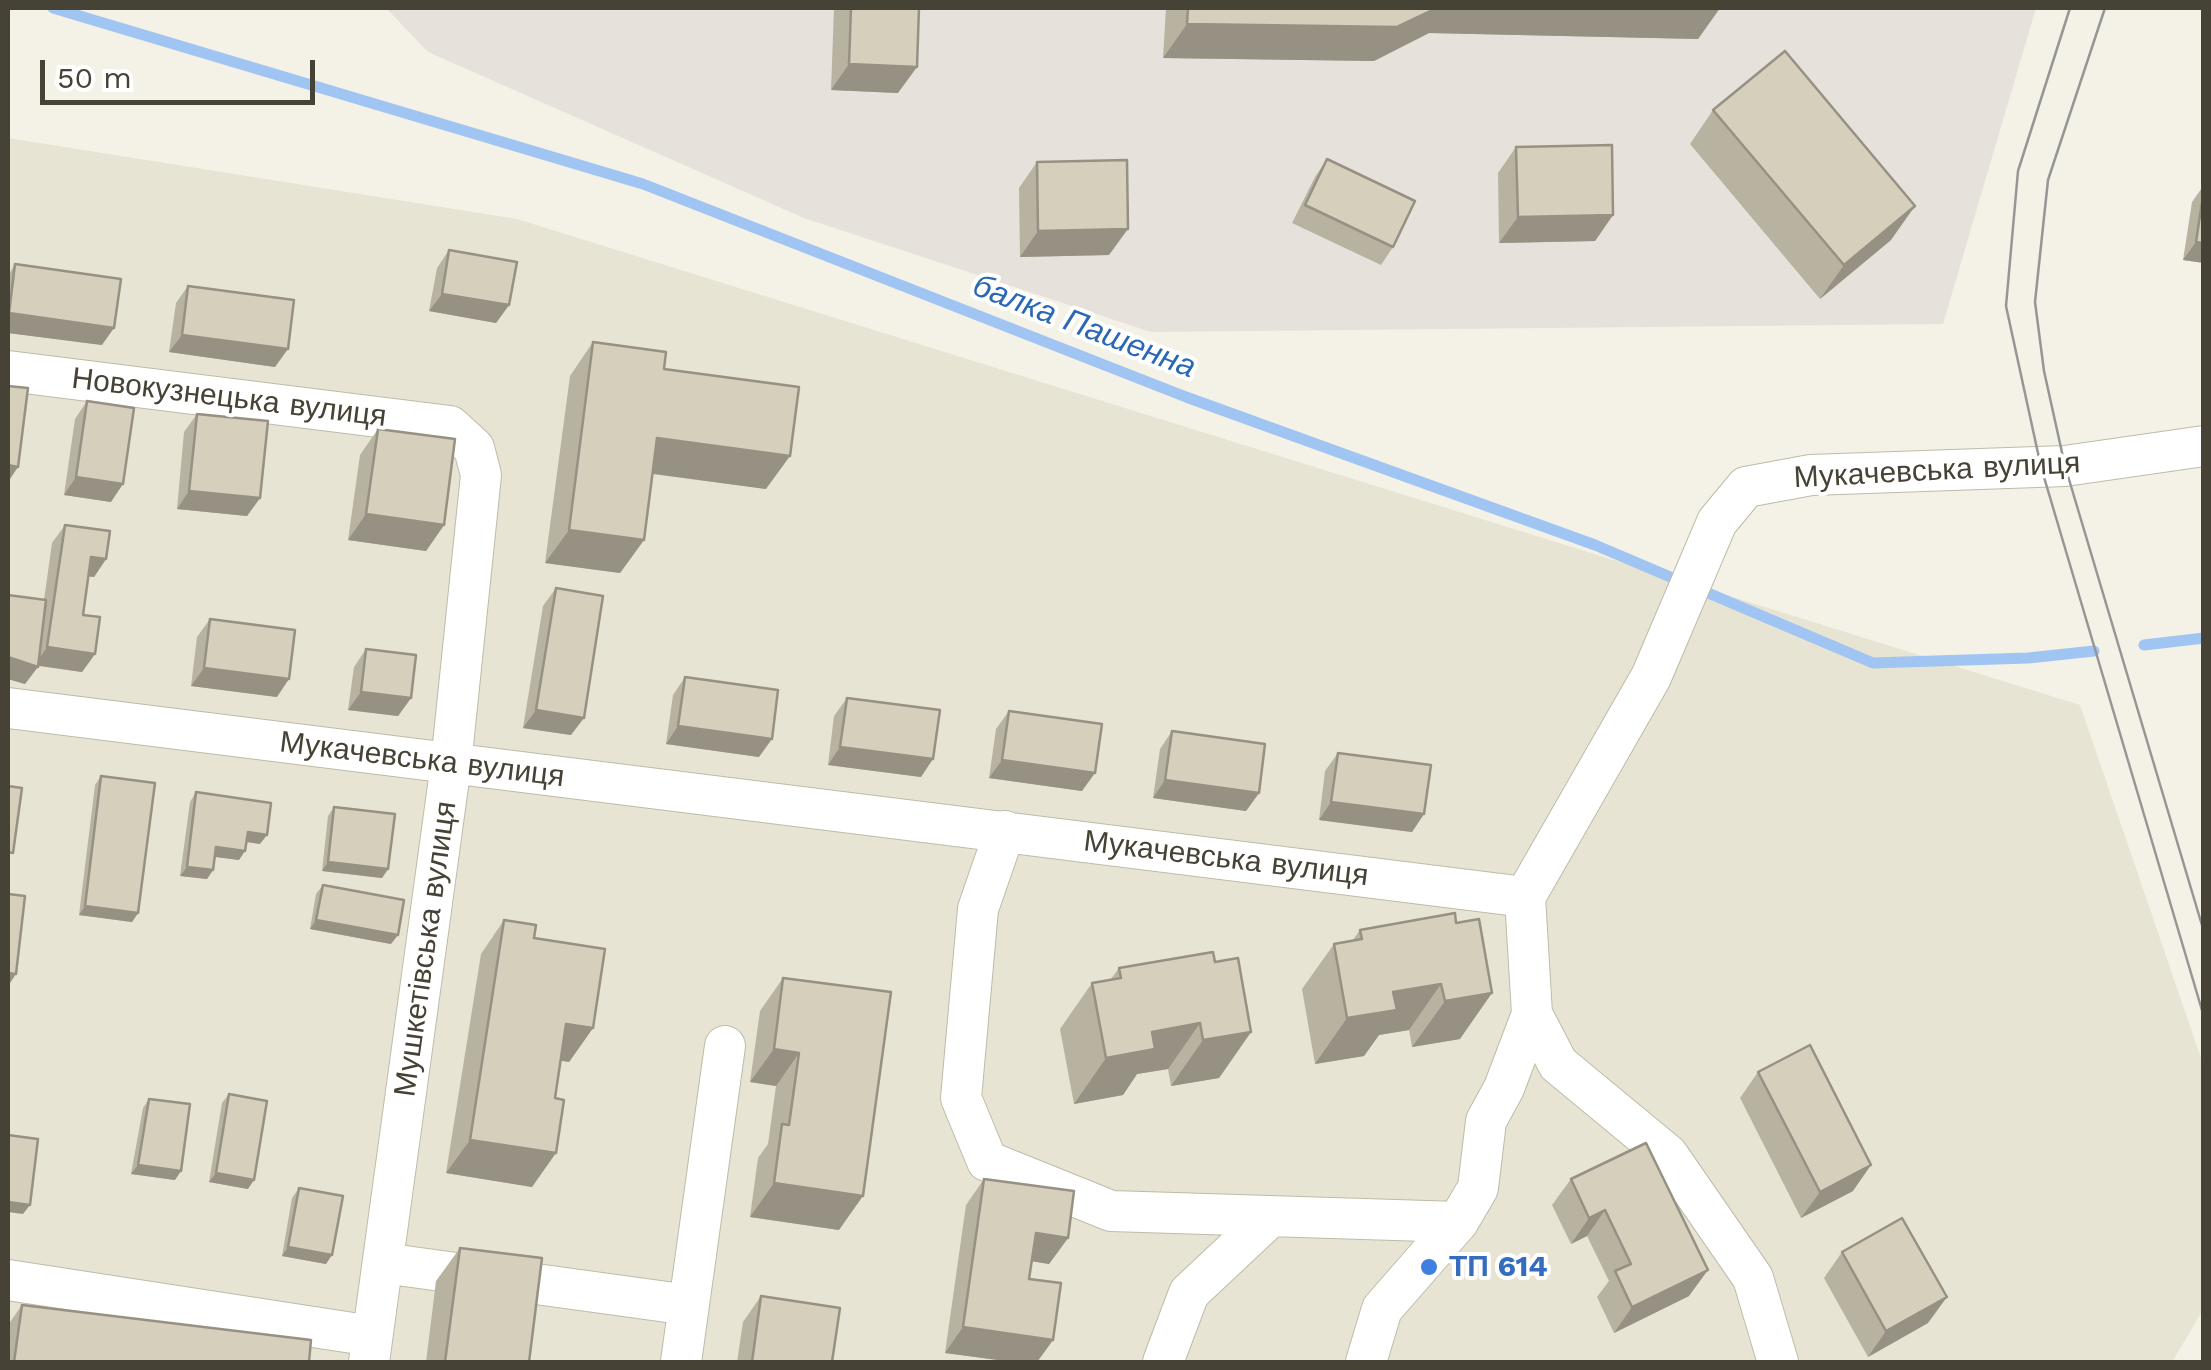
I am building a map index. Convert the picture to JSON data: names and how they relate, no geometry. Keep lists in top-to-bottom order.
{
  "streets": {
    "street": ["Новокузнецька вулиця", "Мукачевська вулиця", "Мушкетівська вулиця"]
  },
  "crossings": [
    ["Новокузнецька вулиця", "Мушкетівська вулиця"],
    ["Мукачевська вулиця", "Мушкетівська вулиця"]
  ],
  "water": ["балка Пашенна"],
  "places": ["ТП 614"],
  "scale_bar": "50 m"
}
